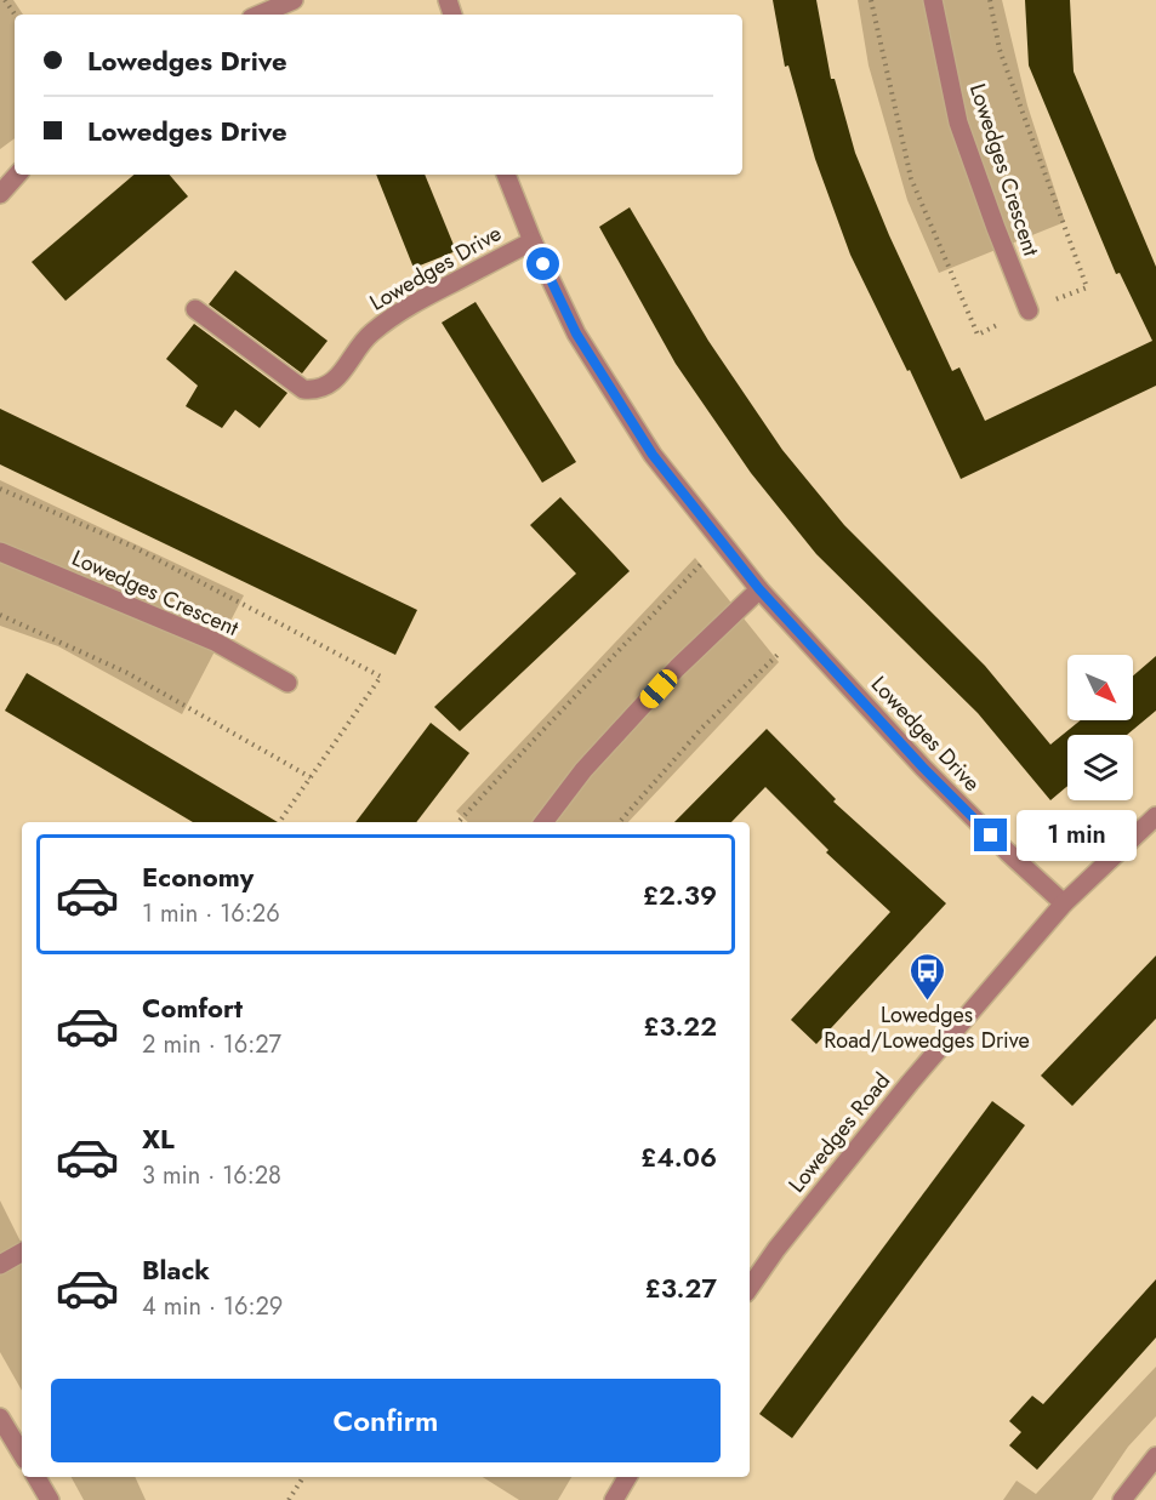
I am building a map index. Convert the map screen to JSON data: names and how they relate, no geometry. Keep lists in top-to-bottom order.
{
  "streets": {
    "street": ["Lowedges Crescent", "Lowedges Drive", "Lowedges Road"]
  },
  "crossings": [
    ["Lowedges Drive", "Lowedges Road"]
  ],
  "places": {
    "bus stop": ["Lowedges Road/Lowedges Drive"]
  },
  "north": "bottom right",
  "page": {
    "banner": ["Lowedges Drive", "Lowedges Drive"],
    "bubble": "1 min",
    "list": [
      {
        "name": "Economy",
        "note": "1 min · 16:26",
        "value": "£2.39"
      },
      {
        "name": "Comfort",
        "note": "2 min · 16:27",
        "value": "£3.22"
      },
      {
        "name": "XL",
        "note": "3 min · 16:28",
        "value": "£4.06"
      },
      {
        "name": "Black",
        "note": "4 min · 16:29",
        "value": "£3.27"
      }
    ],
    "buttons": "Confirm"
  }
}
